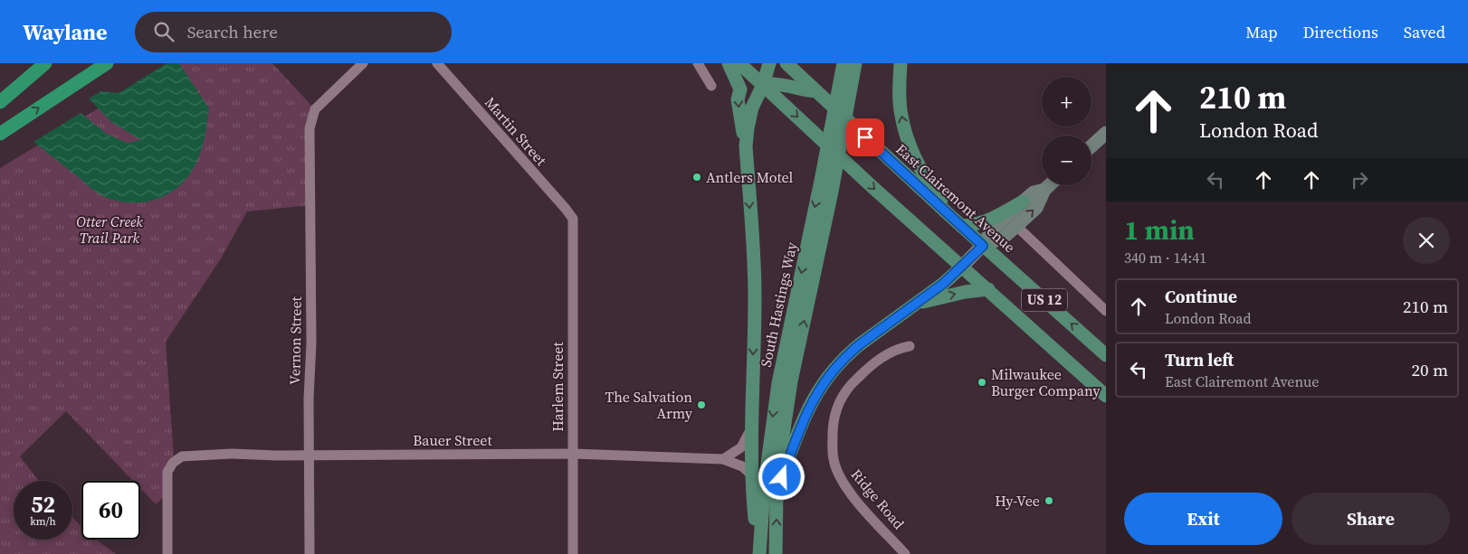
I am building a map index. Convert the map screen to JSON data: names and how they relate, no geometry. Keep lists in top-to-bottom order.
{
  "streets": {
    "main road": ["East Clairemont Avenue", "US 12", "South Hastings Way"],
    "street": [
      "Martin Street",
      "Vernon Street",
      "Harlem Street",
      "Bauer Street",
      "Ridge Road"
    ]
  },
  "crossings": [
    ["Martin Street", "Harlem Street"],
    ["Vernon Street", "Bauer Street"],
    ["Harlem Street", "Bauer Street"]
  ],
  "parks": ["Otter Creek Trail Park"],
  "places": [
    "Antlers Motel",
    "Milwaukee Burger Company",
    "The Salvation Army",
    "Hy-Vee"
  ],
  "page": {
    "header": "Waylane",
    "search": "Search here",
    "nav": ["Map", "Directions", "Saved"],
    "turn": ["210 m", "London Road"],
    "map_buttons": ["+", "−"],
    "heading": ["1 min", "340 m · 14:41"],
    "list": [
      {
        "name": "Continue",
        "note": "London Road",
        "value": "210 m"
      },
      {
        "name": "Turn left",
        "note": "East Clairemont Avenue",
        "value": "20 m"
      }
    ],
    "speed": "52 km/h",
    "limit": "60",
    "buttons": ["Exit", "Share"]
  }
}
